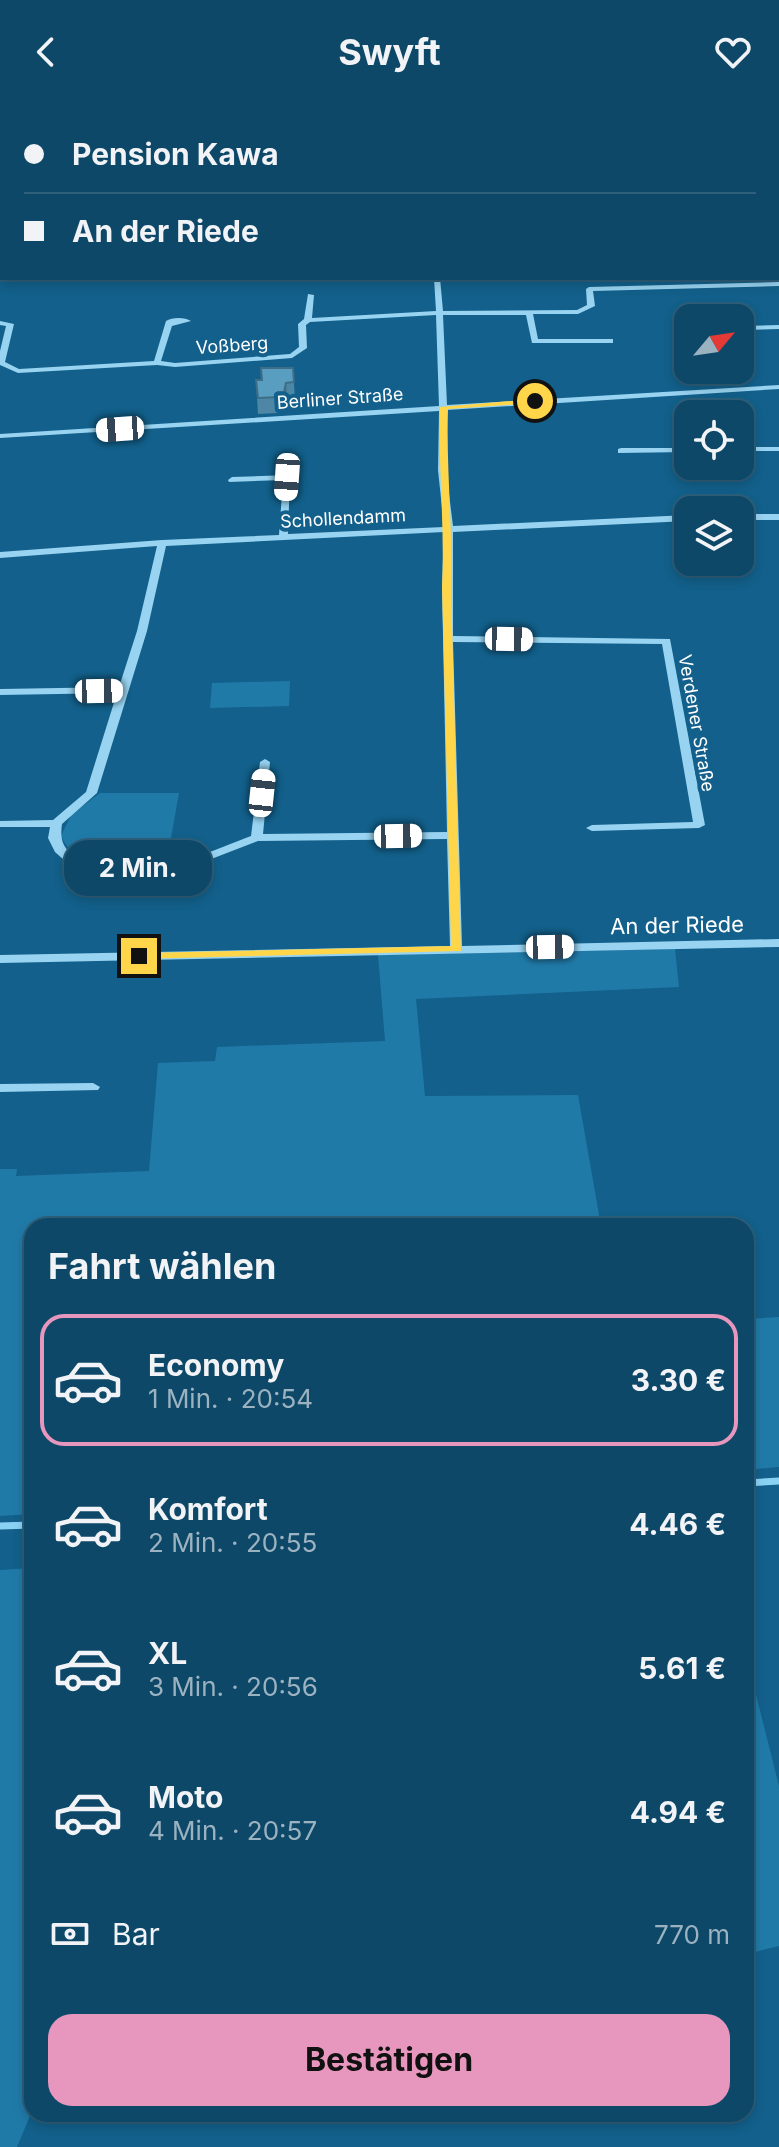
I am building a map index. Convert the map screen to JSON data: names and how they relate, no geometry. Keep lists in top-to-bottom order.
{
  "streets": {
    "street": [
      "Voßberg",
      "Berliner Straße",
      "Schollendamm",
      "Verdener Straße",
      "An der Riede"
    ]
  },
  "north": "top right",
  "page": {
    "header": "Swyft",
    "banner": ["Pension Kawa", "An der Riede"],
    "bubble": "2 Min.",
    "heading": "Fahrt wählen",
    "list": [
      {
        "name": "Economy",
        "note": "1 Min. · 20:54",
        "value": "3.30 €"
      },
      {
        "name": "Komfort",
        "note": "2 Min. · 20:55",
        "value": "4.46 €"
      },
      {
        "name": "XL",
        "note": "3 Min. · 20:56",
        "value": "5.61 €"
      },
      {
        "name": "Moto",
        "note": "4 Min. · 20:57",
        "value": "4.94 €"
      }
    ],
    "pay": ["Bar", "770 m"],
    "buttons": "Bestätigen"
  }
}
